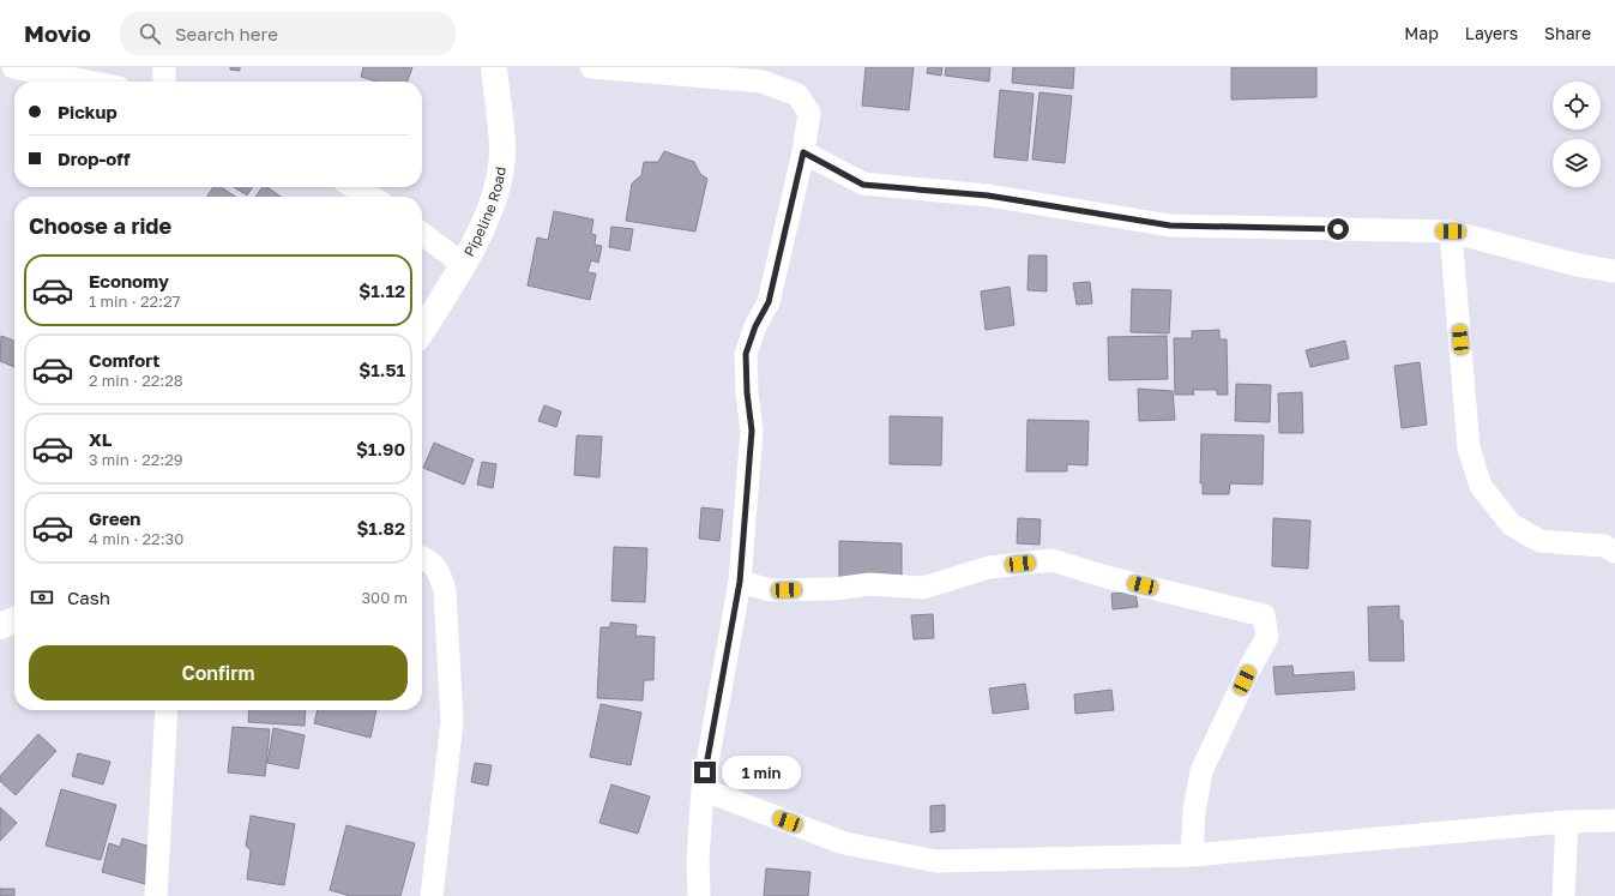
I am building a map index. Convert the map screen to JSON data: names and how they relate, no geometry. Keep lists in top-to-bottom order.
{
  "streets": {
    "street": ["Pipeline Road"]
  },
  "page": {
    "header": "Movio",
    "search": "Search here",
    "nav": ["Map", "Layers", "Share"],
    "banner": ["Pickup", "Drop-off"],
    "heading": "Choose a ride",
    "list": [
      {
        "name": "Economy",
        "note": "1 min · 22:27",
        "value": "$1.12"
      },
      {
        "name": "Comfort",
        "note": "2 min · 22:28",
        "value": "$1.51"
      },
      {
        "name": "XL",
        "note": "3 min · 22:29",
        "value": "$1.90"
      },
      {
        "name": "Green",
        "note": "4 min · 22:30",
        "value": "$1.82"
      }
    ],
    "pay": ["Cash", "300 m"],
    "buttons": "Confirm",
    "bubble": "1 min"
  }
}
